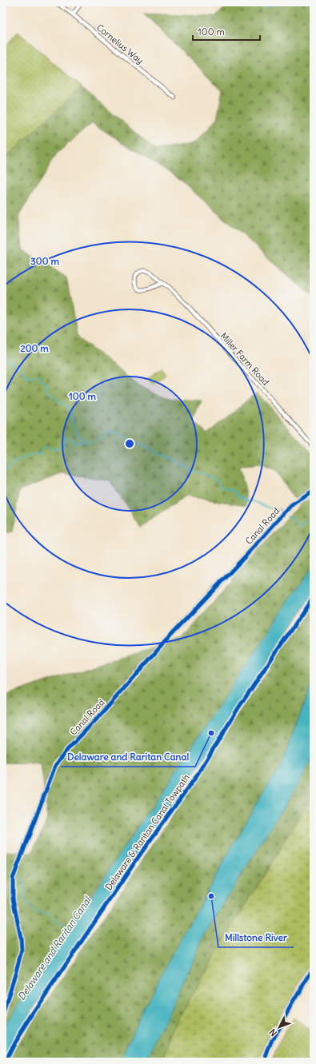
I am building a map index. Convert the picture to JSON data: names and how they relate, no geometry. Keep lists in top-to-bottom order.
{
  "streets": {
    "street": ["Cornelius Way", "Miller Farm Road", "Canal Road"],
    "cycle path": ["Delaware & Raritan Canal Towpath"]
  },
  "water": ["Delaware and Raritan Canal"],
  "places": ["Delaware and Raritan Canal", "Millstone River"],
  "scale_bar": "100 m",
  "north": "bottom left",
  "rings": ["300 m", "200 m", "100 m"]
}
